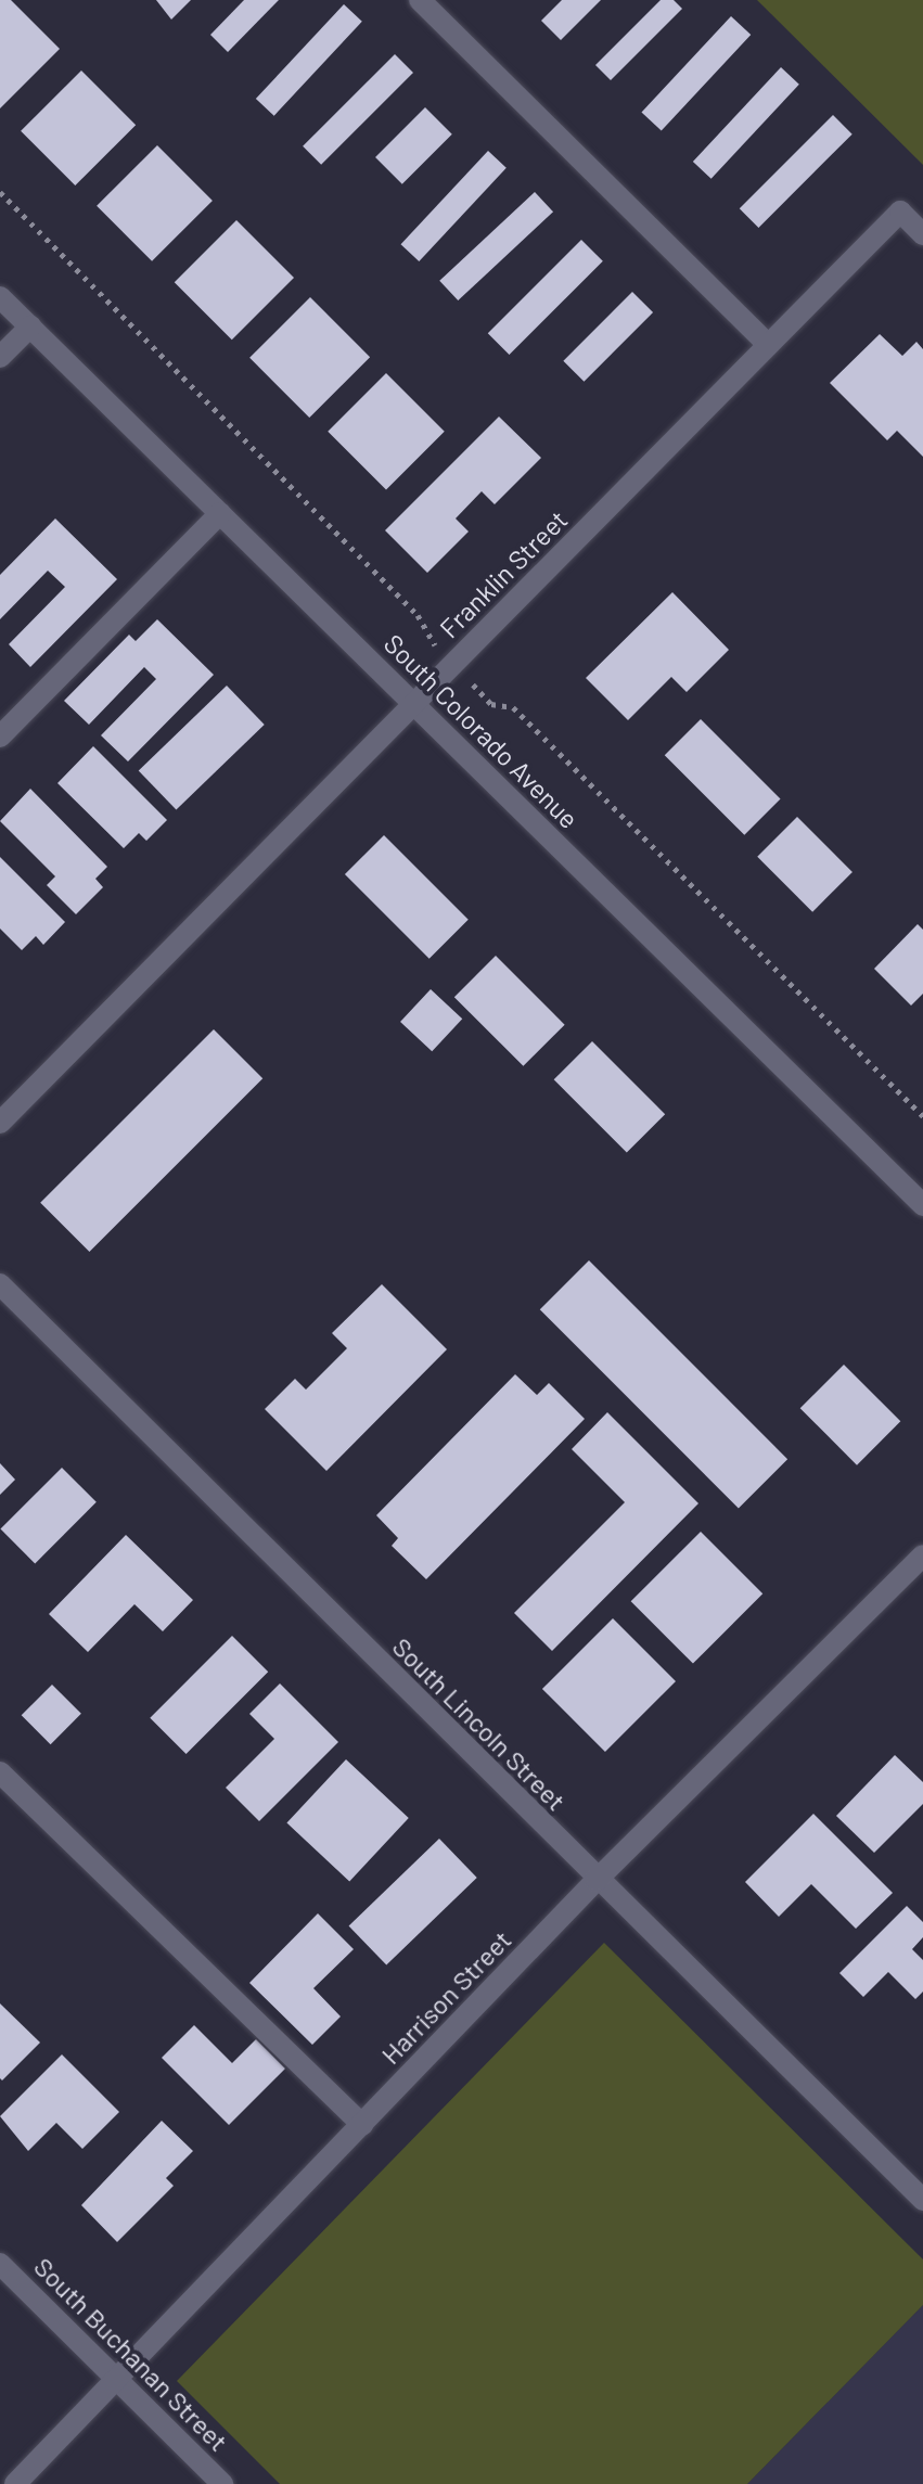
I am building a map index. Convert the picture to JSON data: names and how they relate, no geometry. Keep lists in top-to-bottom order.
{
  "streets": {
    "street": [
      "Franklin Street",
      "South Colorado Avenue",
      "South Lincoln Street",
      "Harrison Street",
      "South Buchanan Street"
    ]
  },
  "crossings": [
    ["Franklin Street", "South Colorado Avenue"],
    ["South Lincoln Street", "Harrison Street"],
    ["Harrison Street", "South Buchanan Street"]
  ]
}
